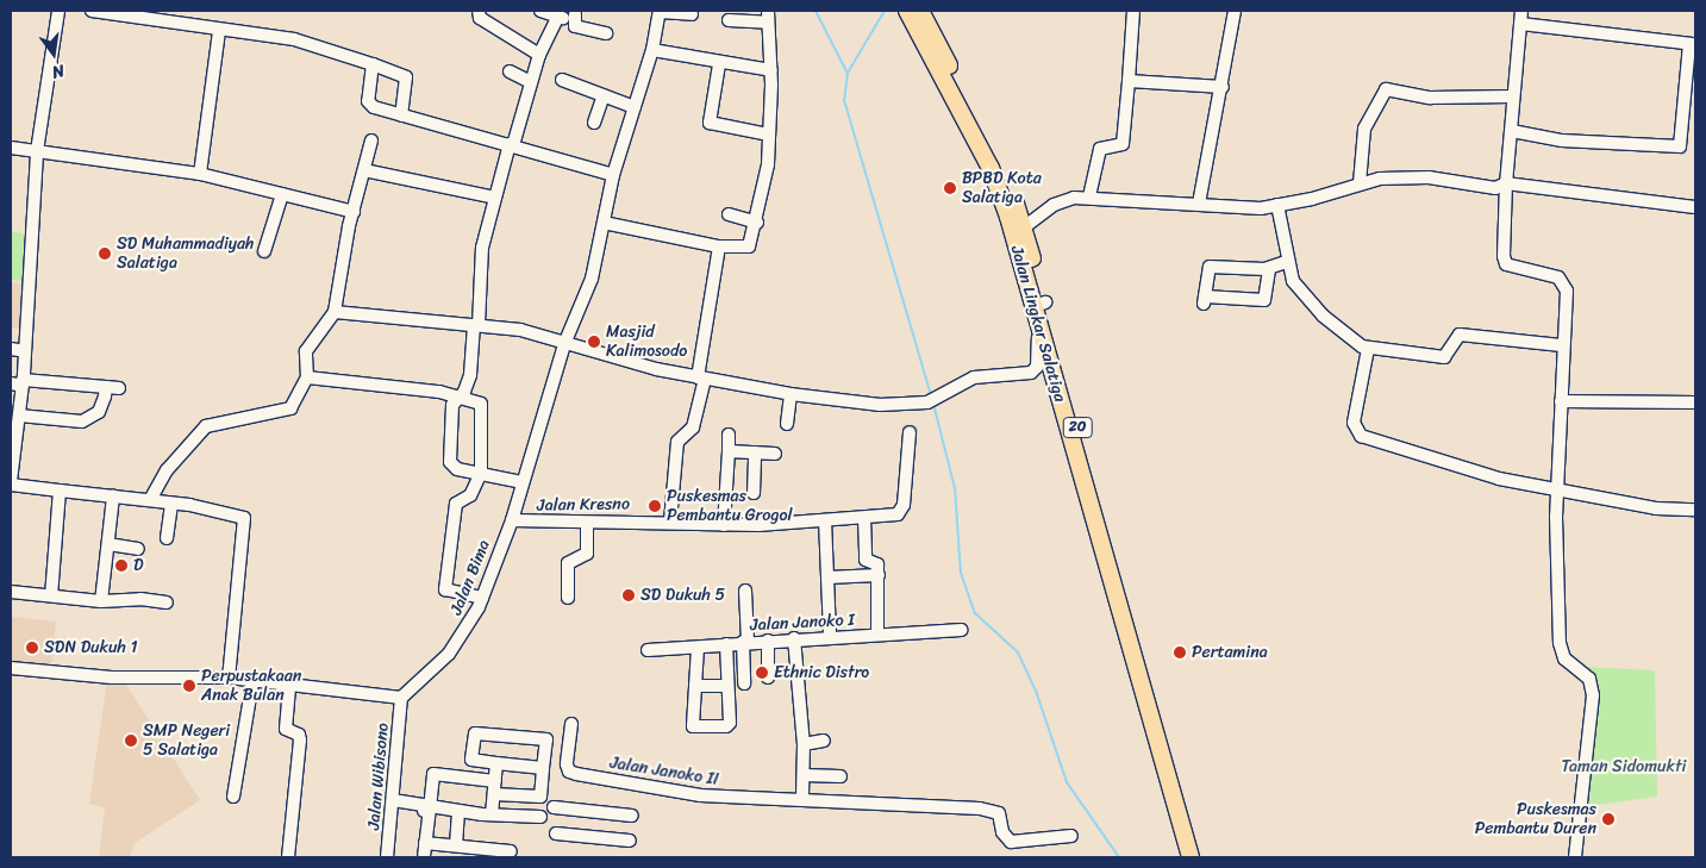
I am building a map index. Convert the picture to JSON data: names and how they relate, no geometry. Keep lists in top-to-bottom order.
{
  "streets": {
    "highway": ["Jalan Lingkar Salatiga", "20"],
    "street": [
      "Jalan Kresno",
      "Jalan Bima",
      "Jalan Janoko I",
      "Jalan Janoko II",
      "Jalan Wibisono"
    ]
  },
  "crossings": [
    ["Jalan Kresno", "Jalan Bima"],
    ["Jalan Bima", "Jalan Wibisono"]
  ],
  "parks": ["Taman Sidomukti"],
  "places": [
    "BPBD Kota Salatiga",
    "SD Muhammadiyah Salatiga",
    "Masjid Kalimosodo",
    "Puskesmas Pembantu Grogol",
    "D",
    "SD Dukuh 5",
    "SDN Dukuh 1",
    "Pertamina",
    "Ethnic Distro",
    "Perpustakaan Anak Bulan",
    "SMP Negeri 5 Salatiga",
    "Puskesmas Pembantu Duren"
  ],
  "north": "bottom"
}
